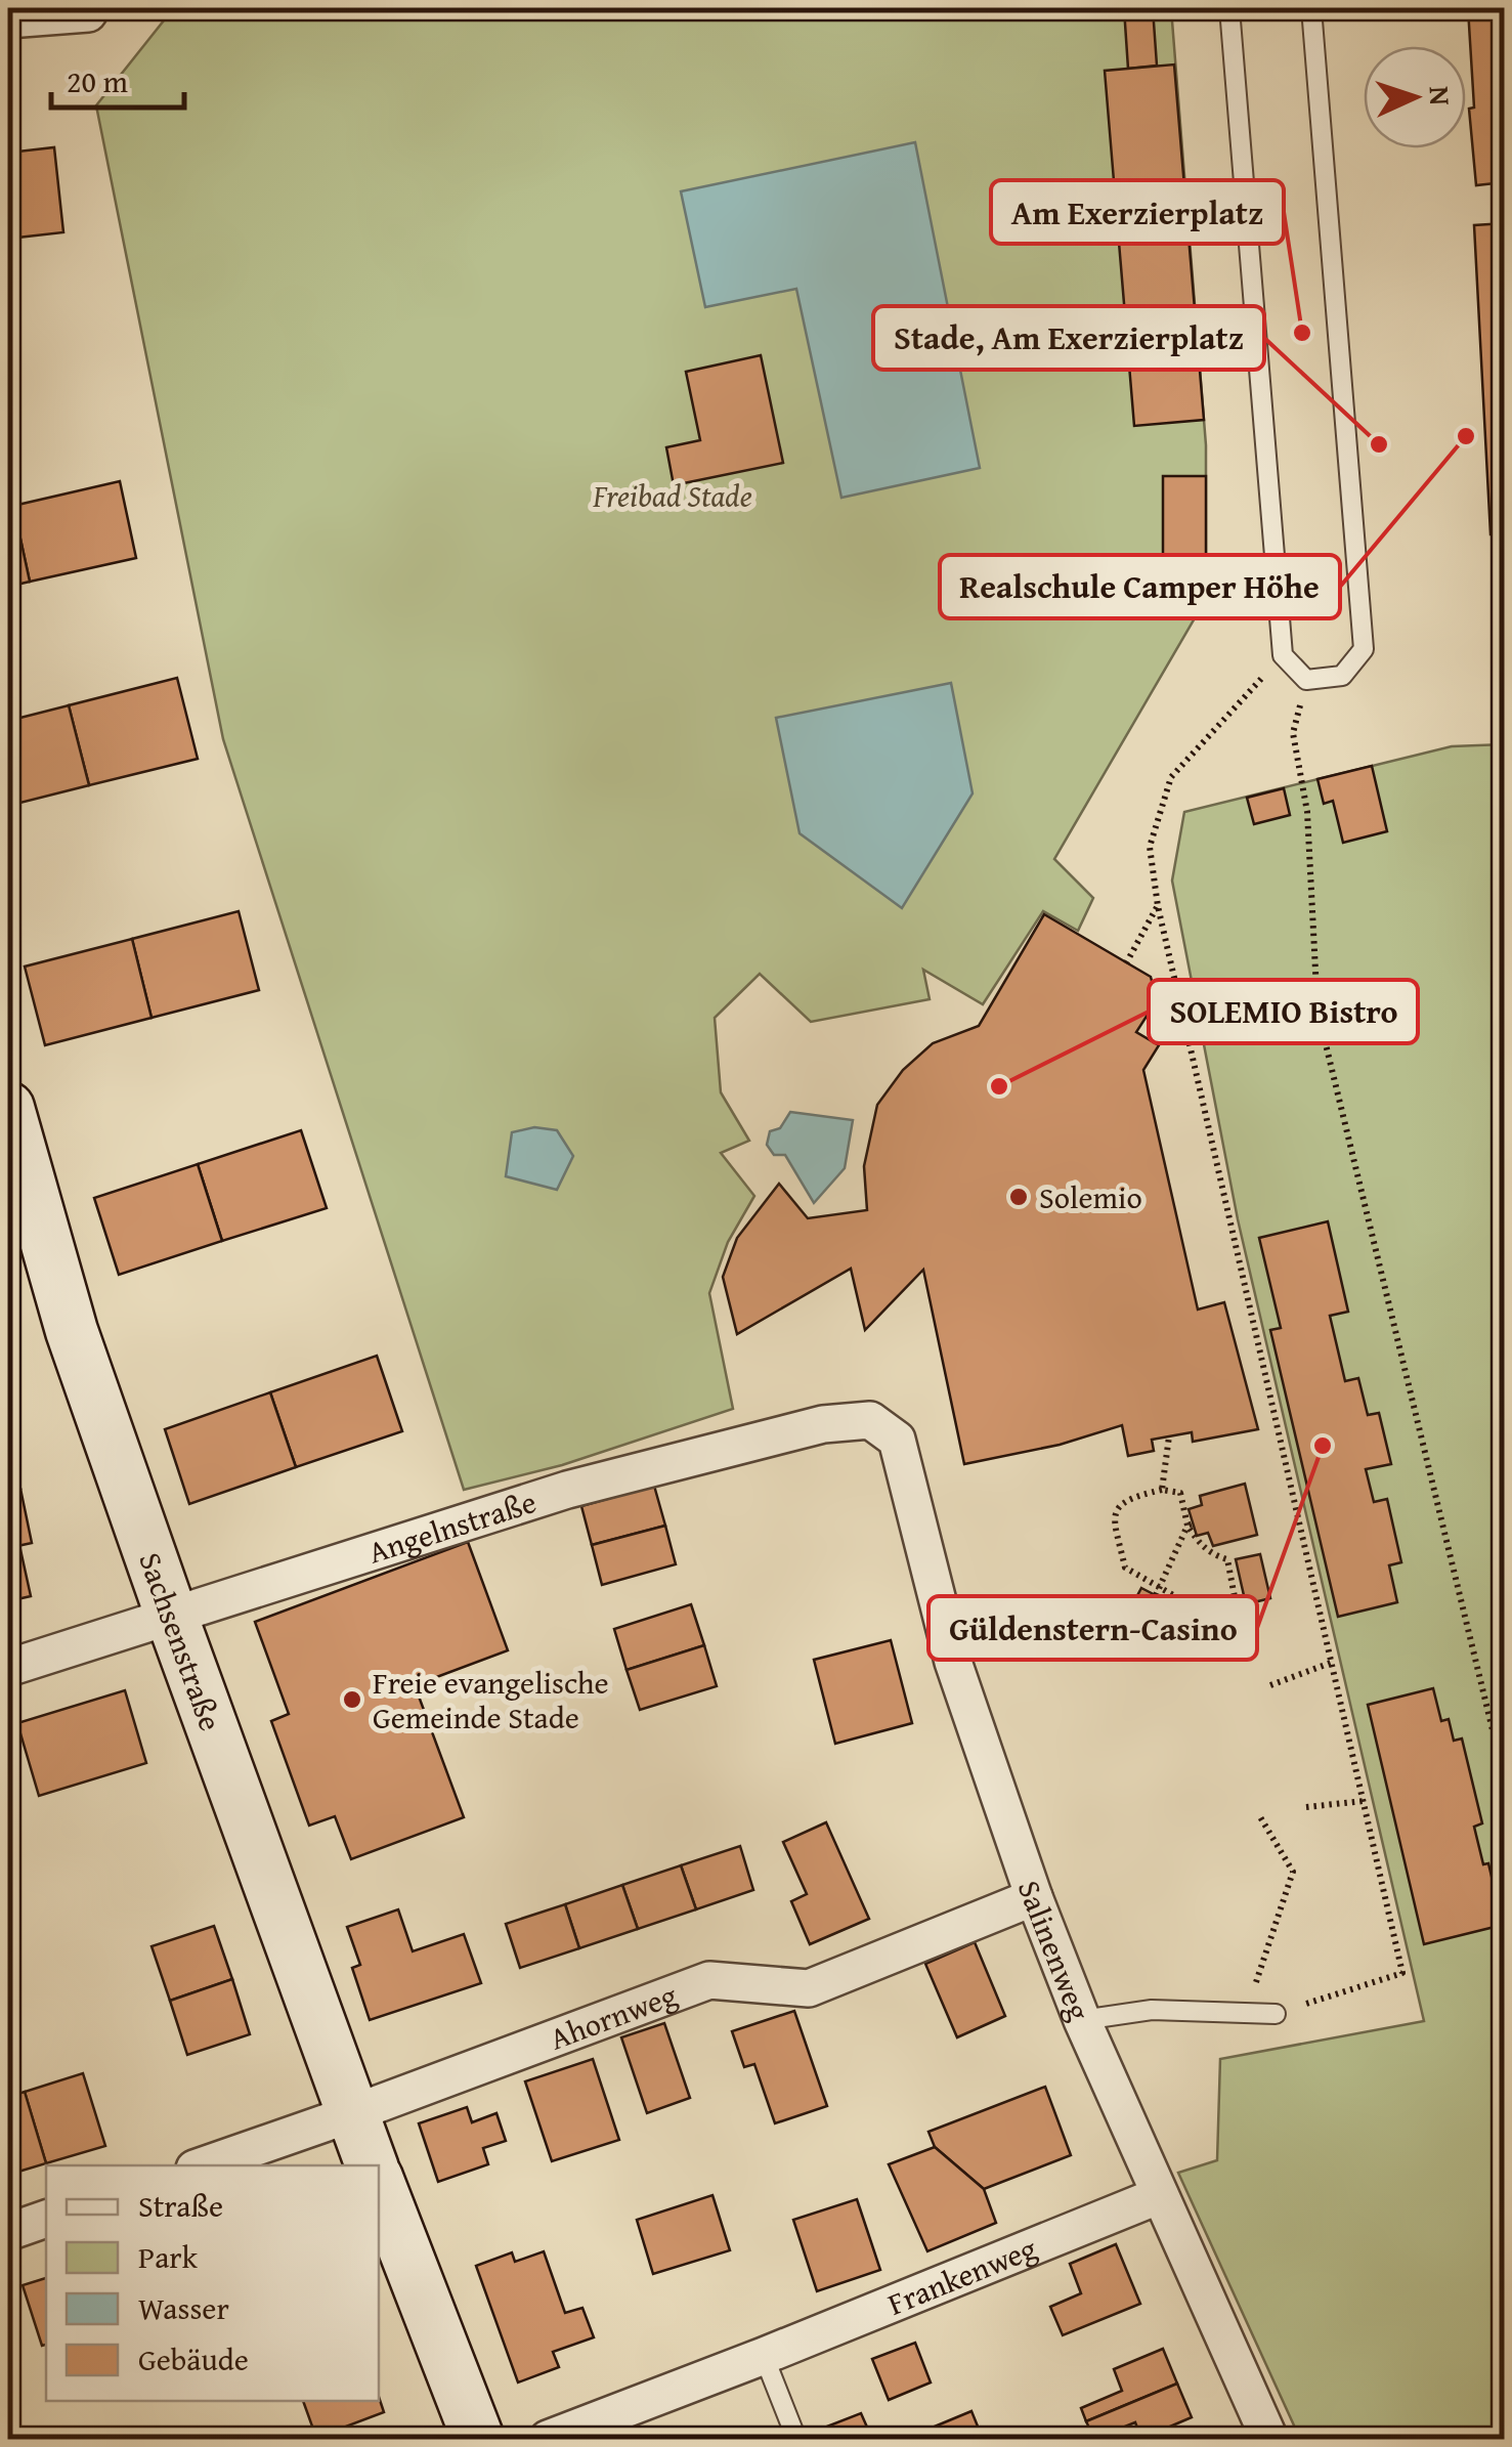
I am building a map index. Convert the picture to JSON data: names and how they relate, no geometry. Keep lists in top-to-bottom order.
{
  "streets": {
    "street": [
      "Angelnstraße",
      "Sachsenstraße",
      "Salinenweg",
      "Ahornweg",
      "Frankenweg"
    ]
  },
  "crossings": [
    ["Angelnstraße", "Sachsenstraße"],
    ["Angelnstraße", "Salinenweg"],
    ["Sachsenstraße", "Ahornweg"],
    ["Salinenweg", "Ahornweg"],
    ["Salinenweg", "Frankenweg"]
  ],
  "parks": ["Freibad Stade"],
  "places": [
    "Am Exerzierplatz",
    "Realschule Camper Höhe",
    "Stade, Am Exerzierplatz",
    "SOLEMIO Bistro",
    "Solemio",
    "Güldenstern-Casino",
    "Freie evangelische Gemeinde Stade"
  ],
  "legend": [
    "Straße",
    "Park",
    "Wasser",
    "Gebäude"
  ],
  "scale_bar": "20 m",
  "north": "right"
}
